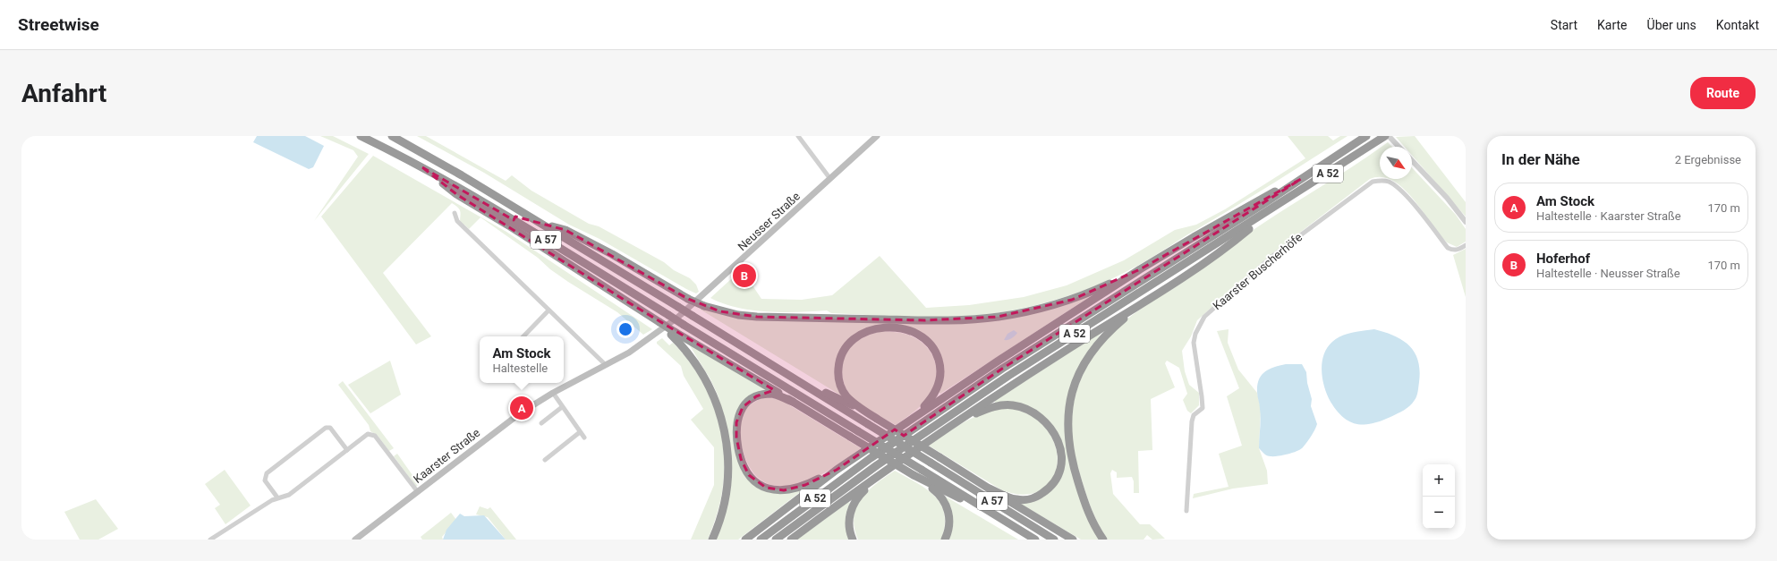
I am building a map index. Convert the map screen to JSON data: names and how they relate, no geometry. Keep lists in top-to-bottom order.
{
  "streets": {
    "highway": ["A 52", "A 57"],
    "main road": ["Neusser Straße", "Kaarster Straße"],
    "street": ["Kaarster Buscherhöfe"]
  },
  "crossings": [
    ["Neusser Straße", "Kaarster Straße"]
  ],
  "north": "bottom right",
  "page": {
    "header": "Streetwise",
    "nav": [
      "Start",
      "Karte",
      "Über uns",
      "Kontakt"
    ],
    "buttons": "Route",
    "title": "Anfahrt",
    "heading": ["In der Nähe", "2 Ergebnisse"],
    "list": [
      {
        "mark": "A",
        "name": "Am Stock",
        "note": "Haltestelle · Kaarster Straße",
        "value": "170 m"
      },
      {
        "mark": "B",
        "name": "Hoferhof",
        "note": "Haltestelle · Neusser Straße",
        "value": "170 m"
      }
    ],
    "pins": ["B", "A"],
    "popup": ["Am Stock", "Haltestelle"],
    "map_buttons": ["+", "−"]
  }
}
